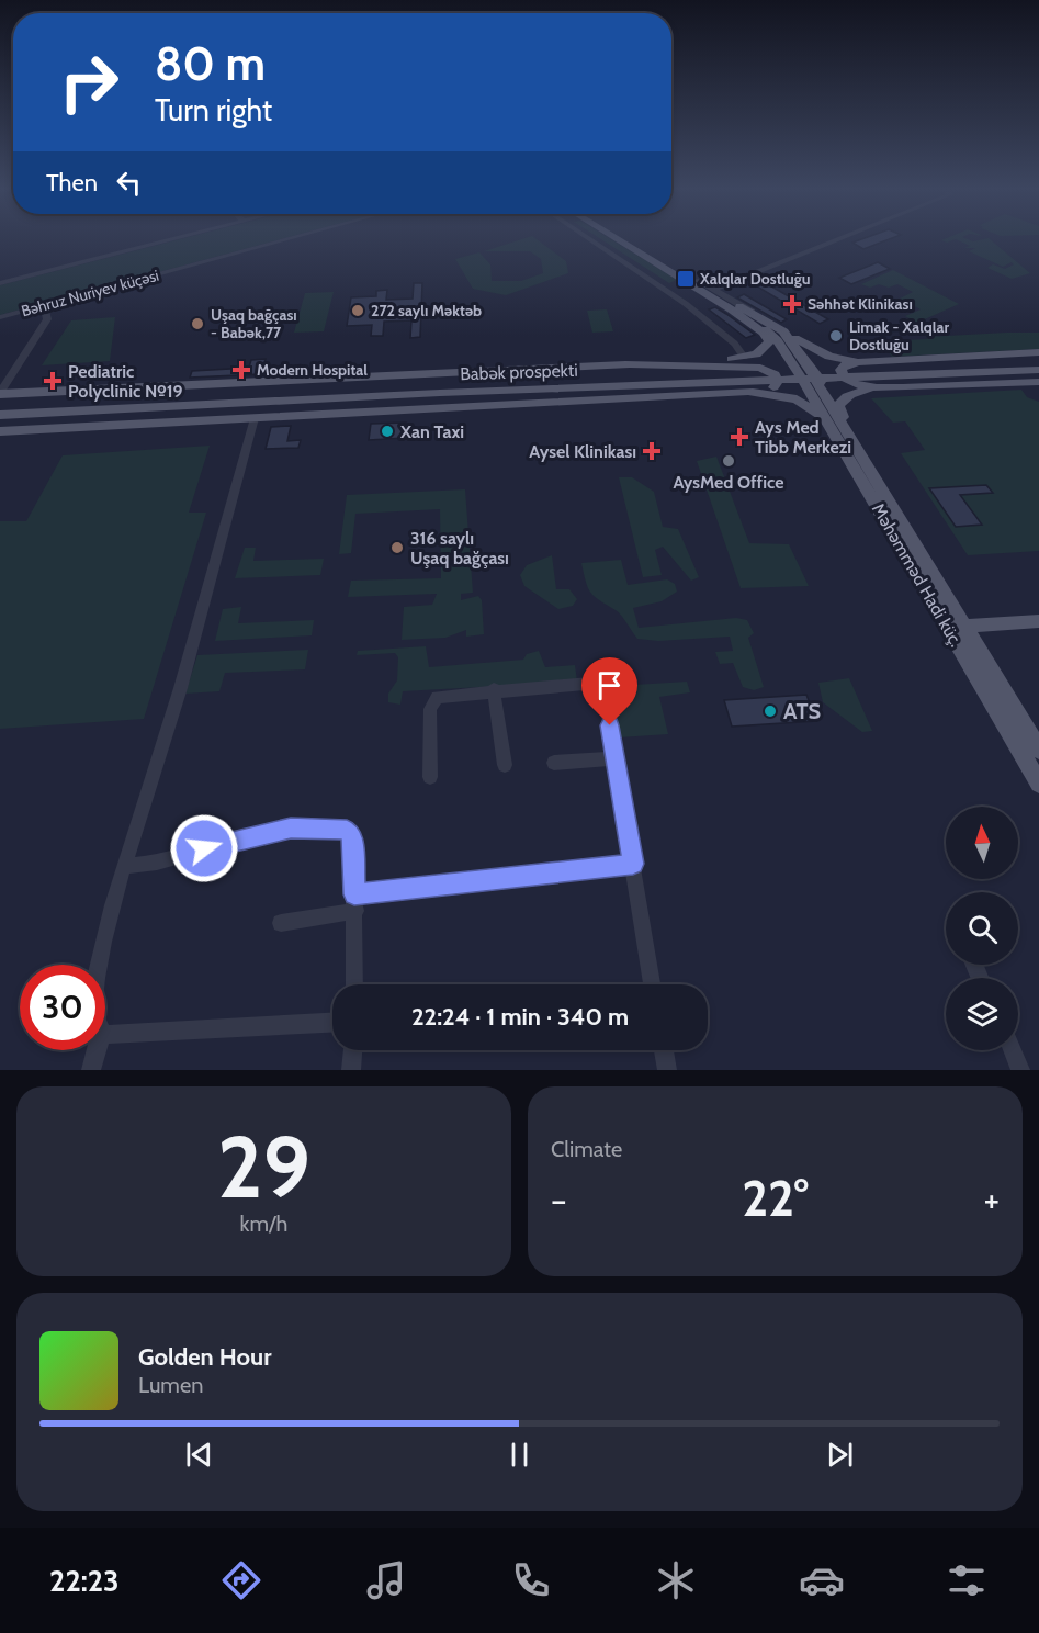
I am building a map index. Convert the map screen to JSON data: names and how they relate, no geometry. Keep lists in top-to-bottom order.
{
  "streets": {
    "main road": ["Babək prospekti", "Məhəmməd Hadi küç."],
    "street": ["Bəhruz Nuriyev küçəsi"]
  },
  "crossings": [
    ["Babək prospekti", "Məhəmməd Hadi küç."]
  ],
  "places": {
    "transit": ["Xalqlar Dostluğu"],
    "health": [
      "Səhhət Klinikası",
      "Modern Hospital",
      "Pediatric Polyclinic №19",
      "Ays Med Tibb Merkezi",
      "Aysel Klinikası"
    ],
    "other": [
      "272 saylı Məktəb",
      "Uşaq bağçası - Babək,77",
      "Limak - Xalqlar Dostluğu",
      "Xan Taxi",
      "AysMed Office",
      "316 saylı Uşaq bağçası",
      "ATS"
    ]
  },
  "north": "top",
  "page": {
    "turn": ["80 m", "Turn right"],
    "then": "Then",
    "limit": "30",
    "trip": "22:24 · 1 min · 340 m",
    "tile": [
      ["29", "km/h"],
      "Climate"
    ],
    "heat": ["−", "22°", "+"],
    "song": ["Golden Hour", "Lumen"],
    "tabs": "22:23"
  }
}
